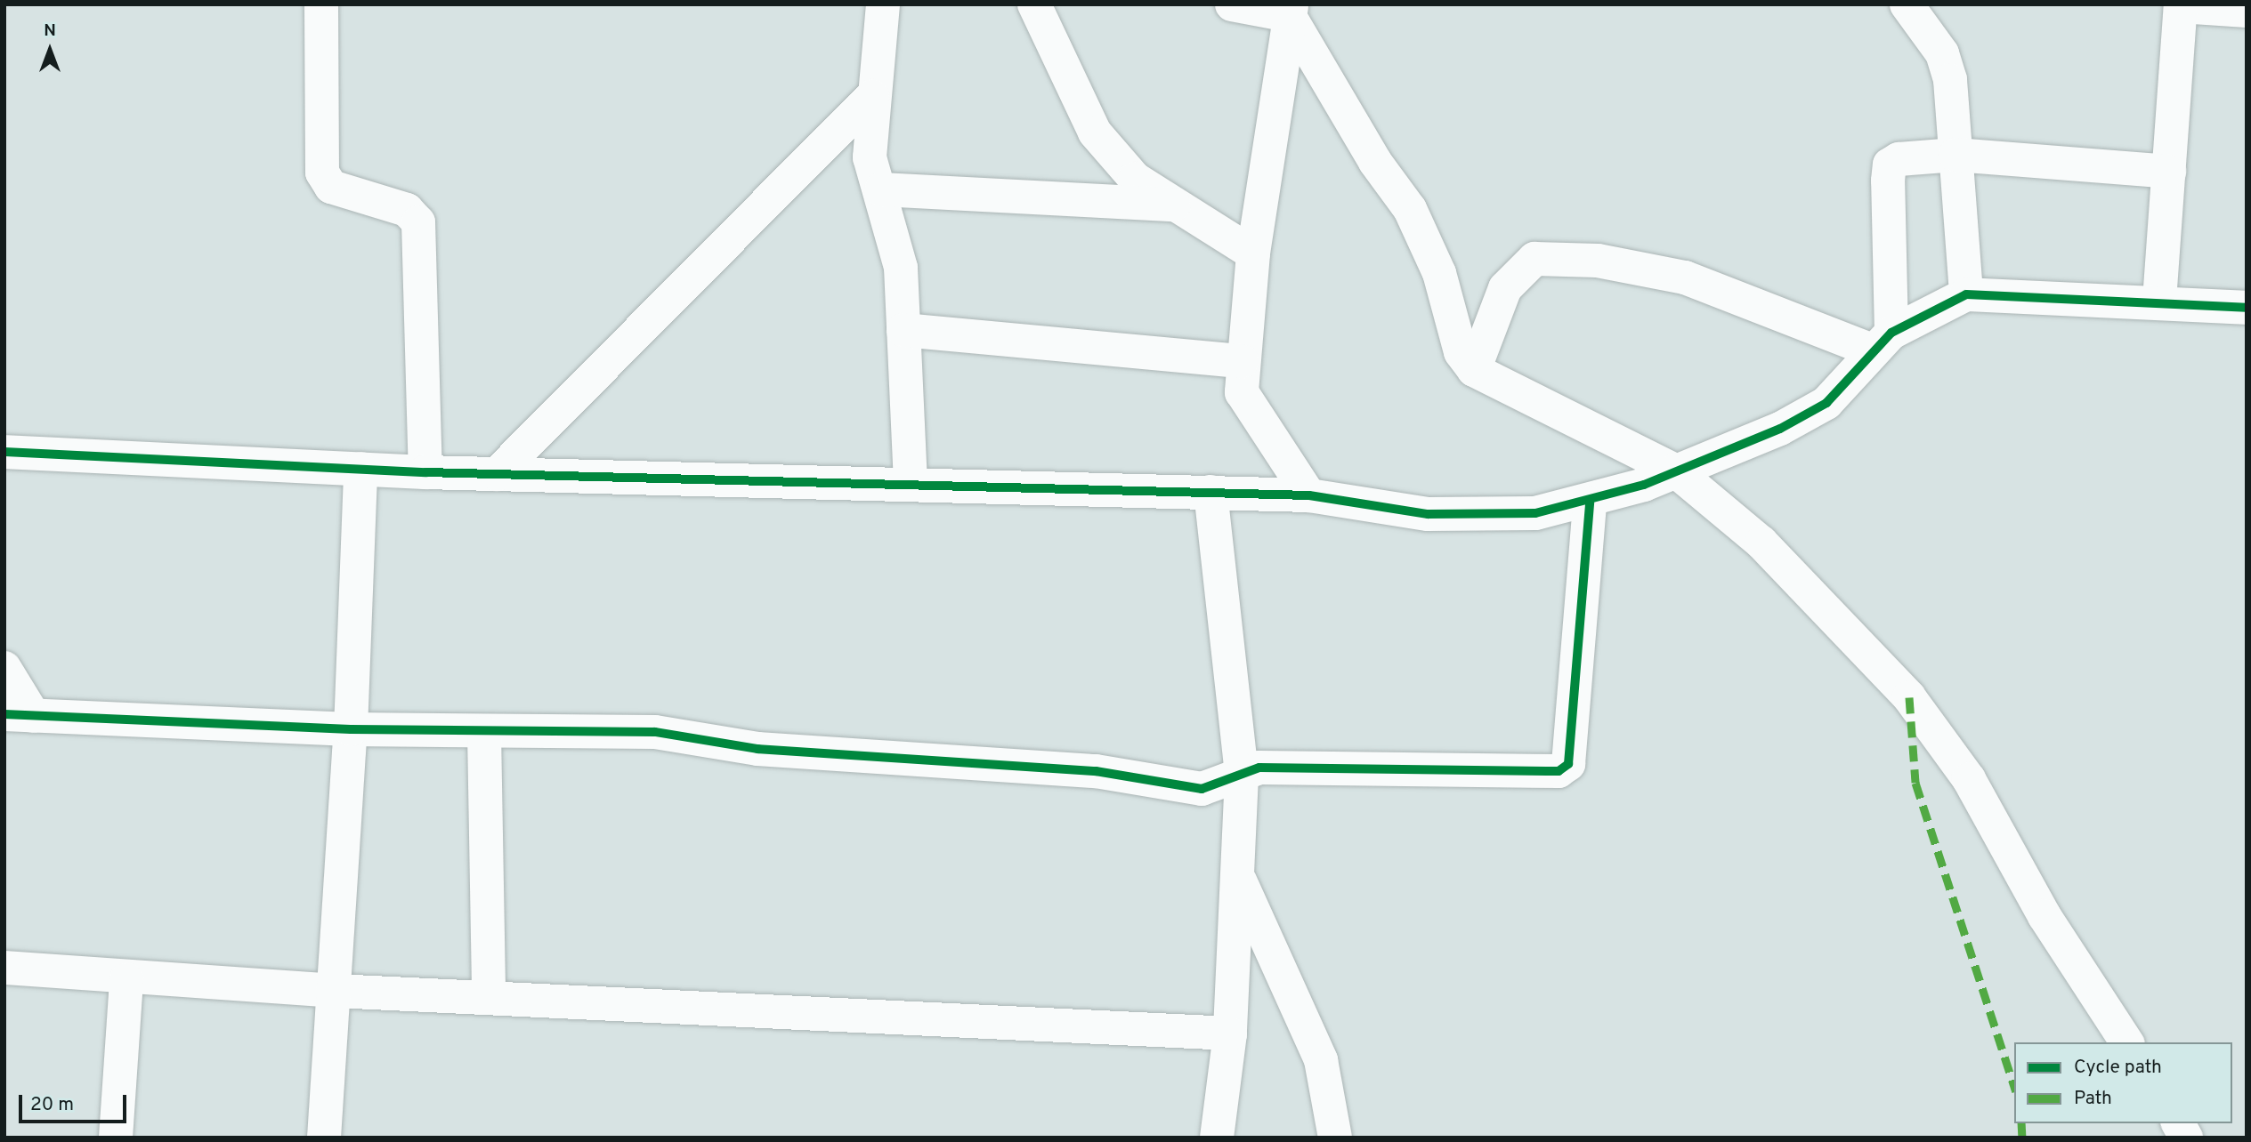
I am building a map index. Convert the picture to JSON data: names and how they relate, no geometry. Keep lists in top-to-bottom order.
{
  "legend": ["Cycle path", "Path"],
  "scale_bar": "20 m",
  "north": "top"
}
